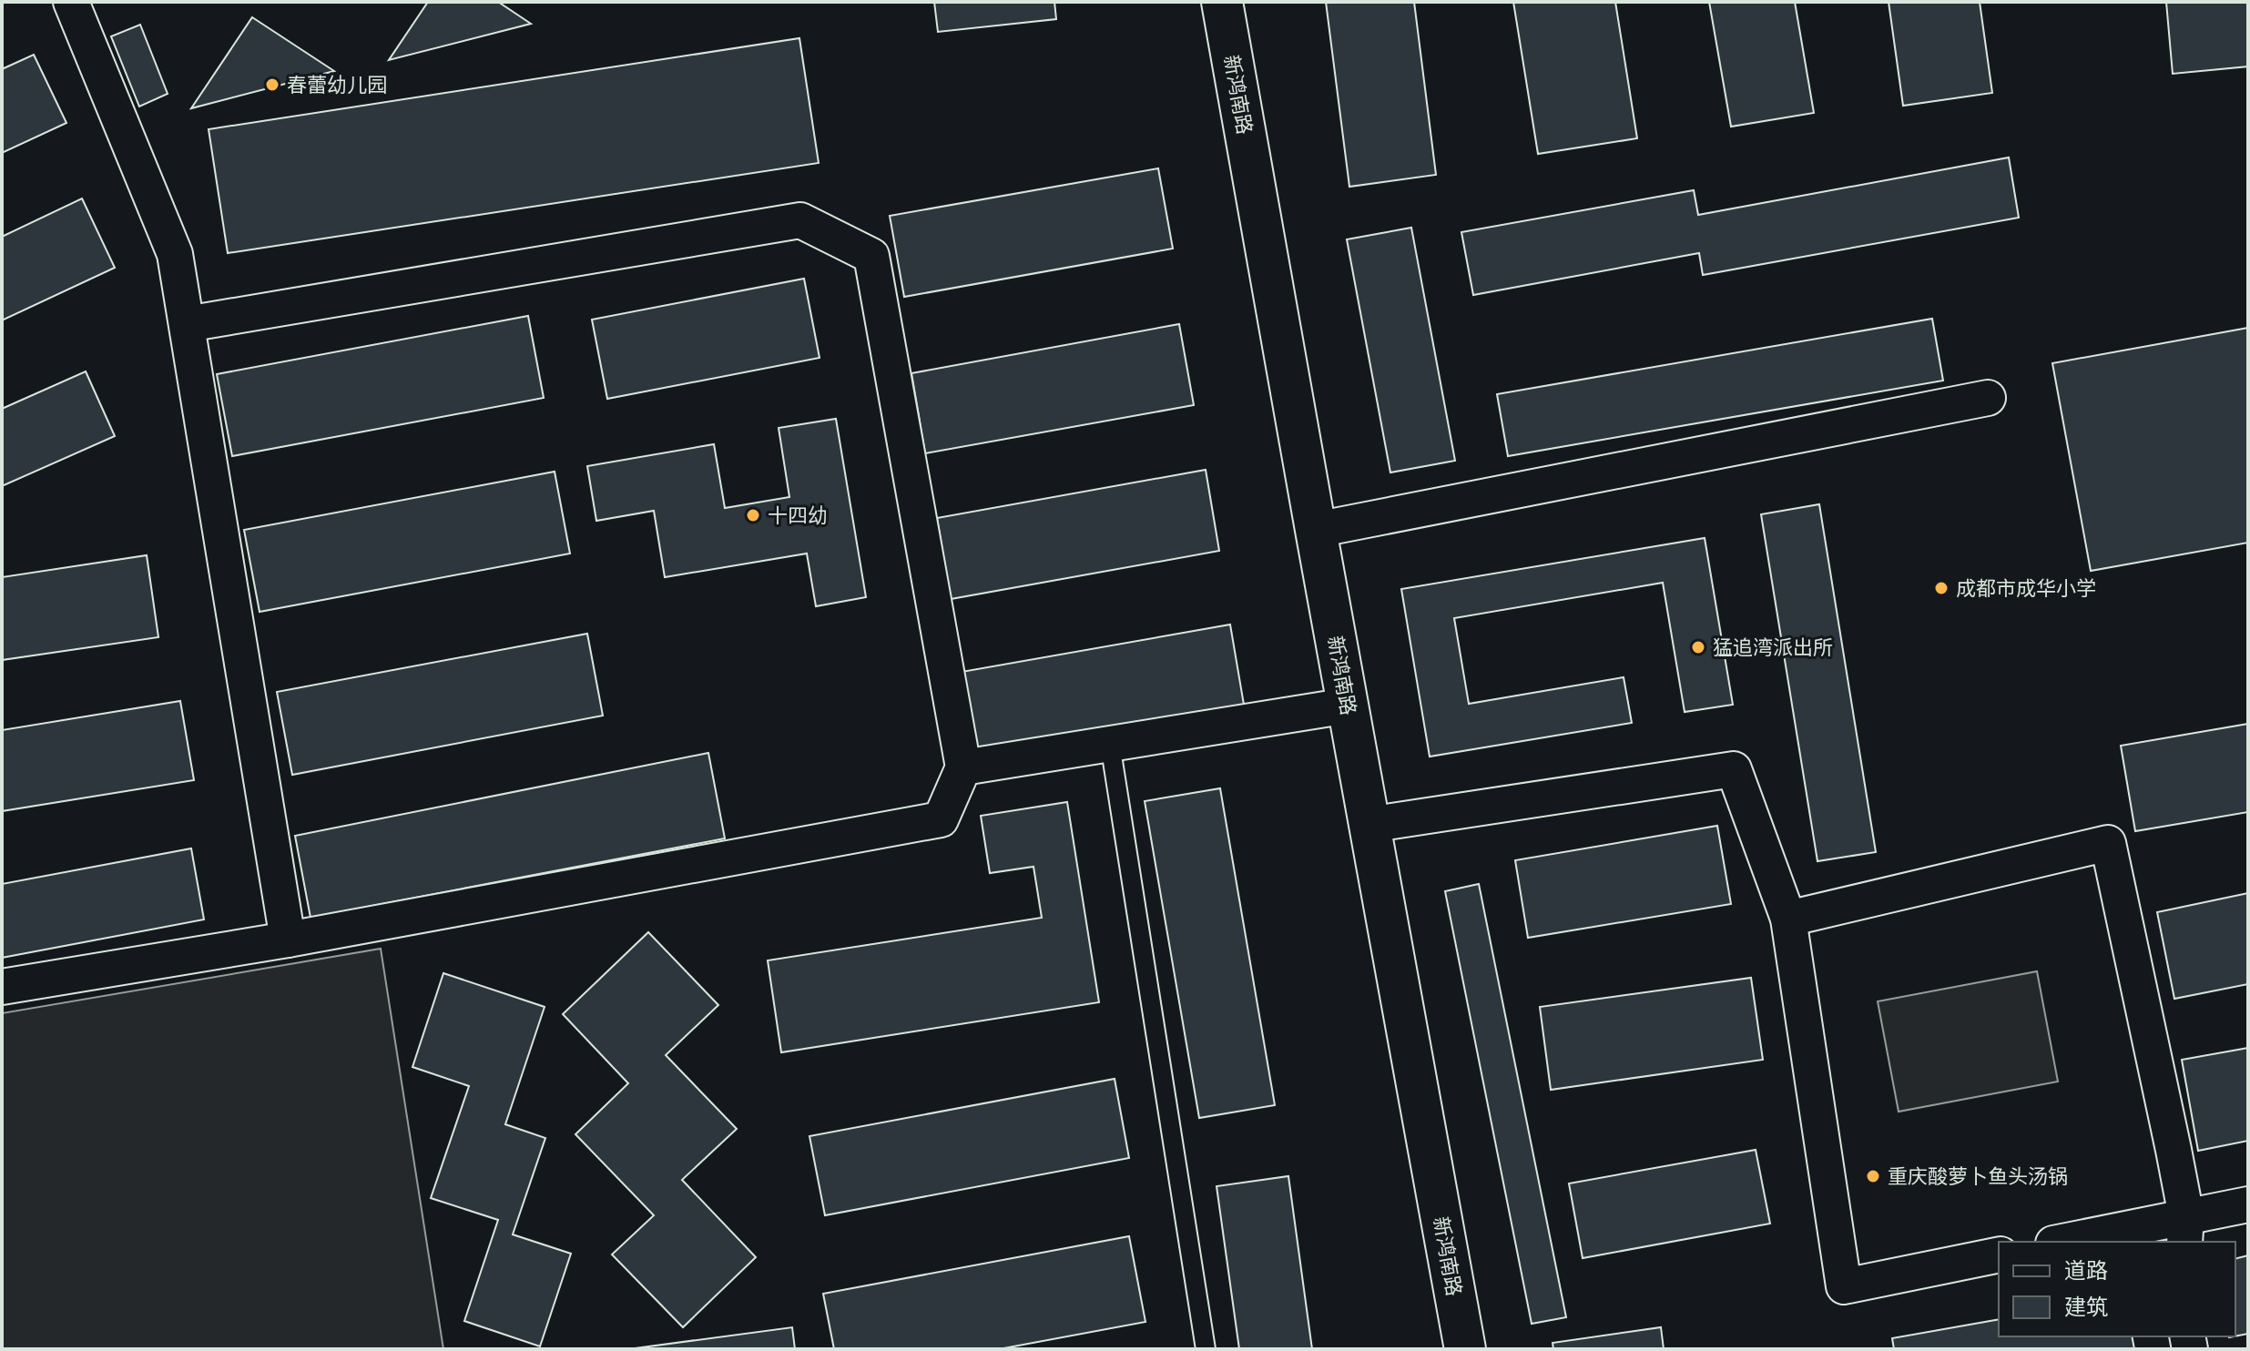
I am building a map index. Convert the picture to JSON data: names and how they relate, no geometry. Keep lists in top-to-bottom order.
{
  "streets": {
    "street": ["新鸿南路"]
  },
  "places": [
    "春蕾幼儿园",
    "十四幼",
    "成都市成华小学",
    "猛追湾派出所",
    "重庆酸萝卜鱼头汤锅"
  ],
  "legend": ["道路", "建筑"]
}
